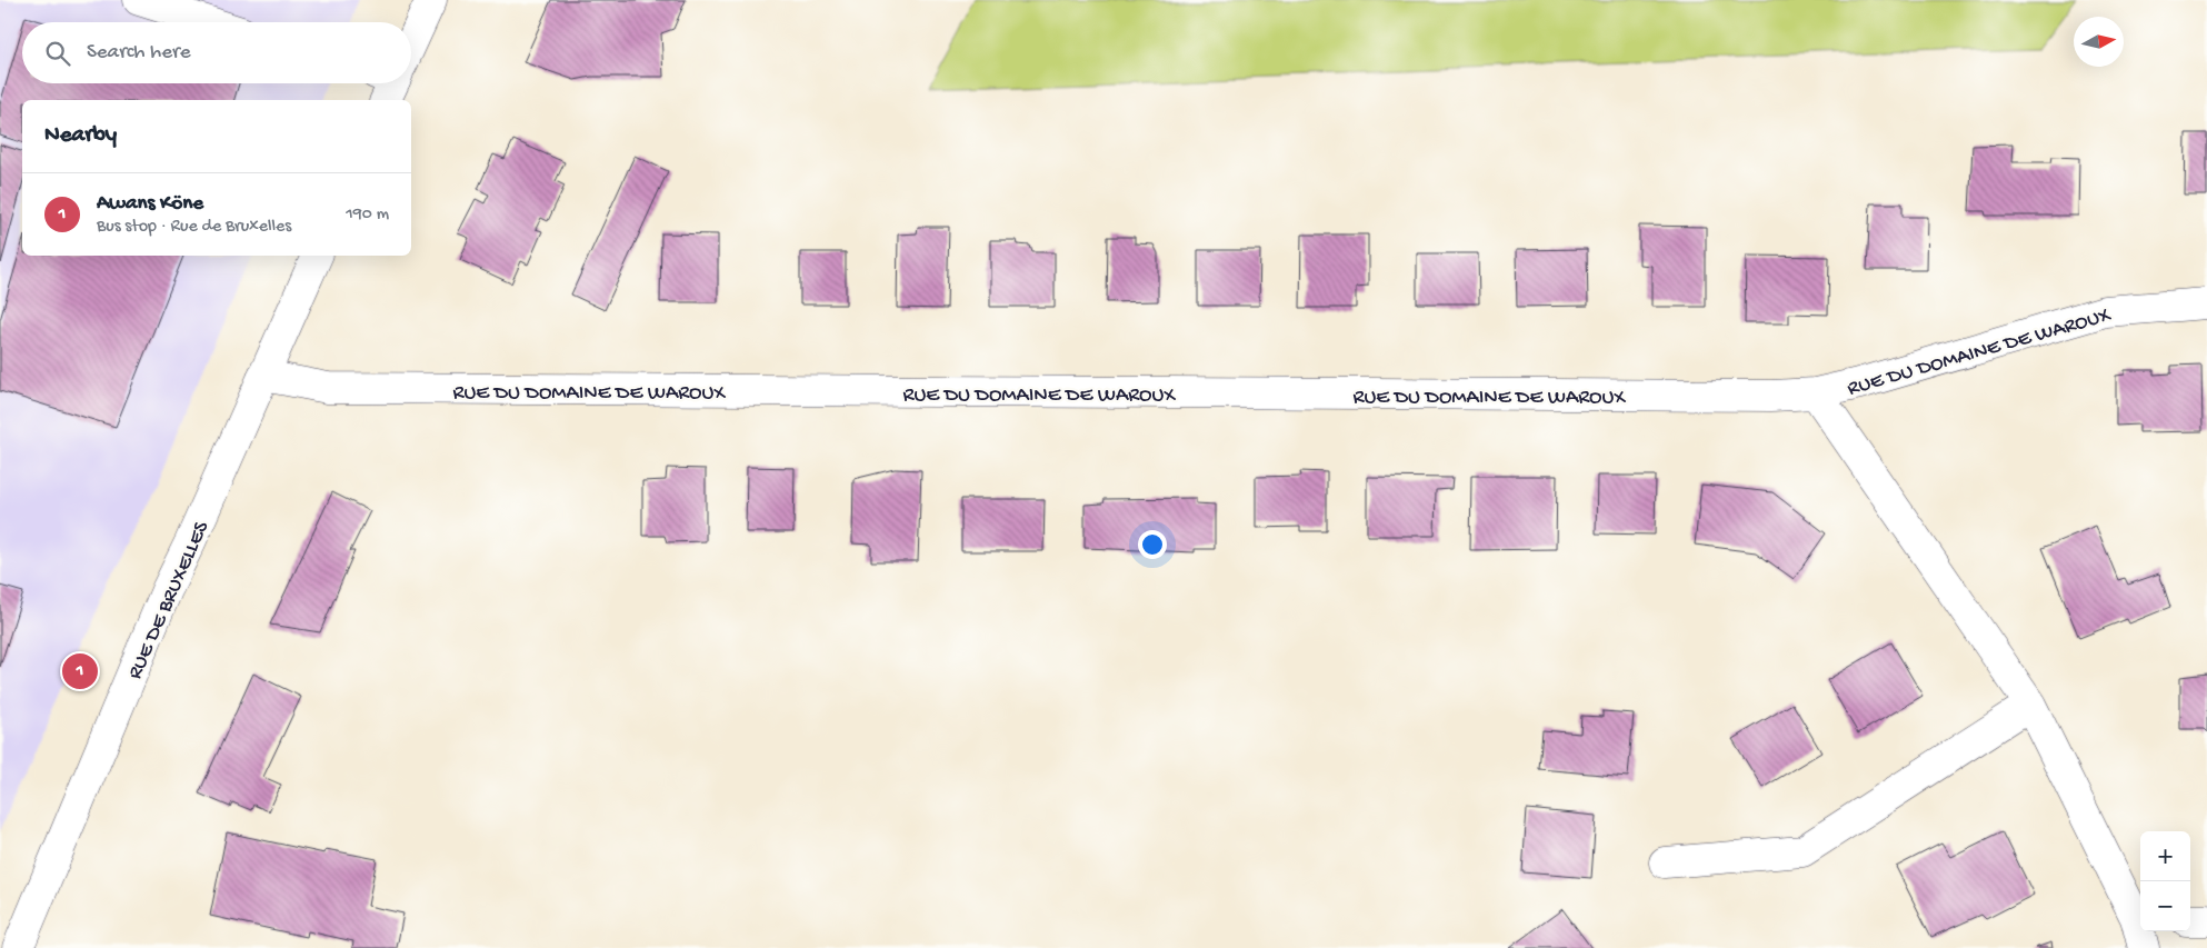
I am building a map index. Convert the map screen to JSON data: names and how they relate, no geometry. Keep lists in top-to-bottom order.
{
  "streets": {
    "street": ["RUE DU DOMAINE DE WAROUX", "RUE DE BRUXELLES"]
  },
  "crossings": [
    ["RUE DU DOMAINE DE WAROUX", "RUE DE BRUXELLES"]
  ],
  "north": "right",
  "page": {
    "search": "Search here",
    "heading": "Nearby",
    "list": [
      {
        "mark": "1",
        "name": "Awans Köne",
        "note": "Bus stop · Rue de Bruxelles",
        "value": "190 m"
      }
    ],
    "pins": "1",
    "map_buttons": ["+", "−"]
  }
}
